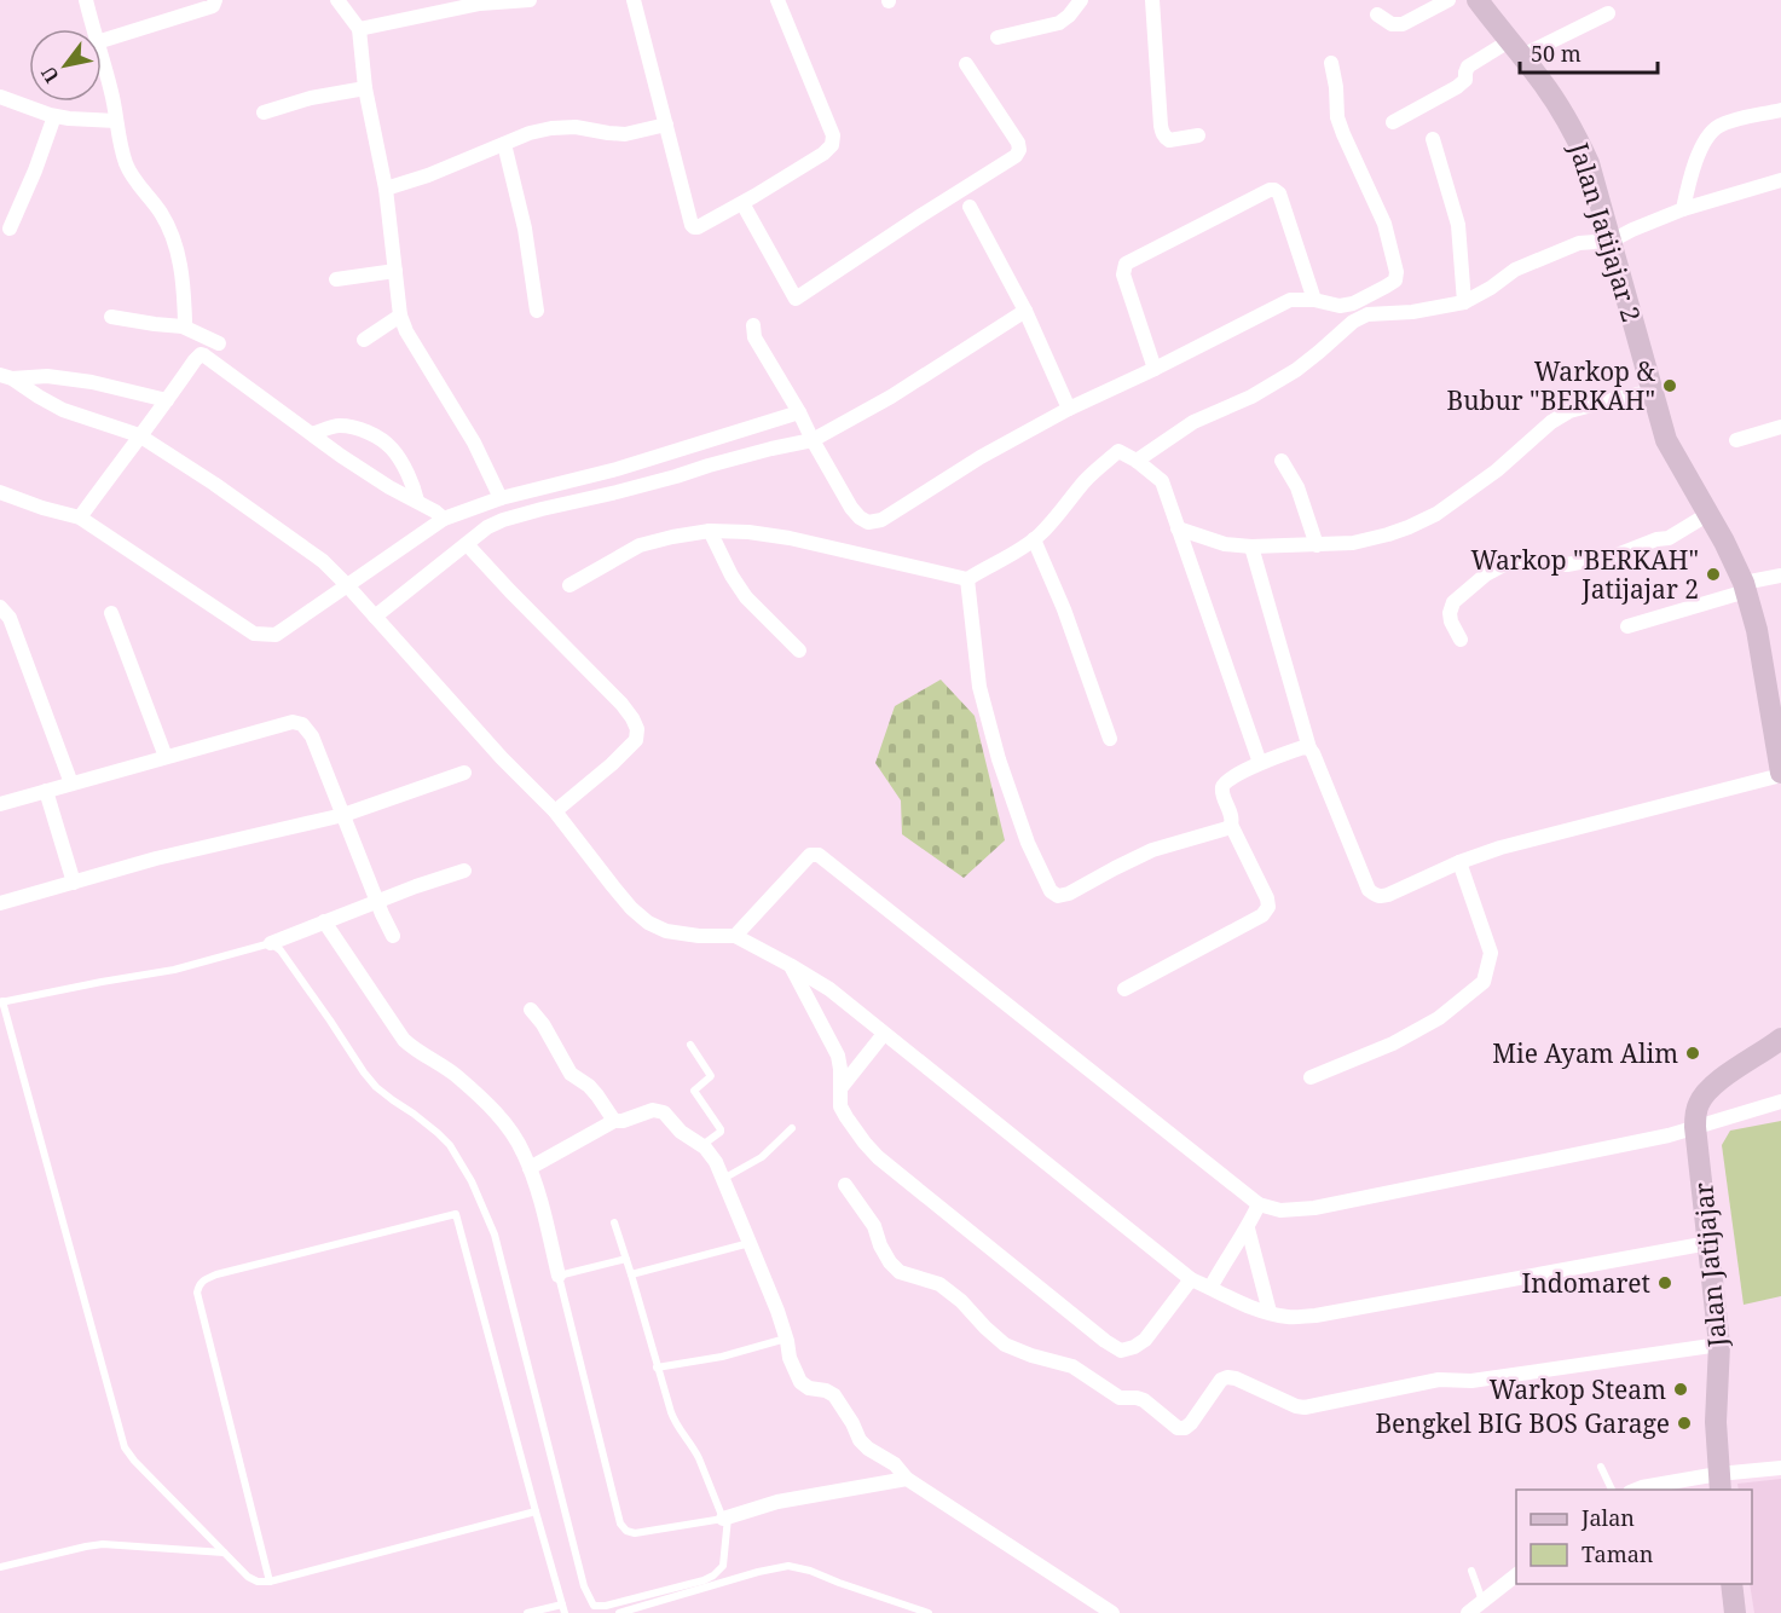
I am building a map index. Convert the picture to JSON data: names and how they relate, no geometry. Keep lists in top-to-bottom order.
{
  "streets": {
    "street": ["Jalan Jatijajar 2", "Jalan Jatijajar"]
  },
  "places": [
    "Warkop & Bubur \"BERKAH\"",
    "Warkop \"BERKAH\" Jatijajar 2",
    "Mie Ayam Alim",
    "Indomaret",
    "Warkop Steam",
    "Bengkel BIG BOS Garage"
  ],
  "legend": ["Jalan", "Taman"],
  "scale_bar": "50 m",
  "north": "bottom left"
}
